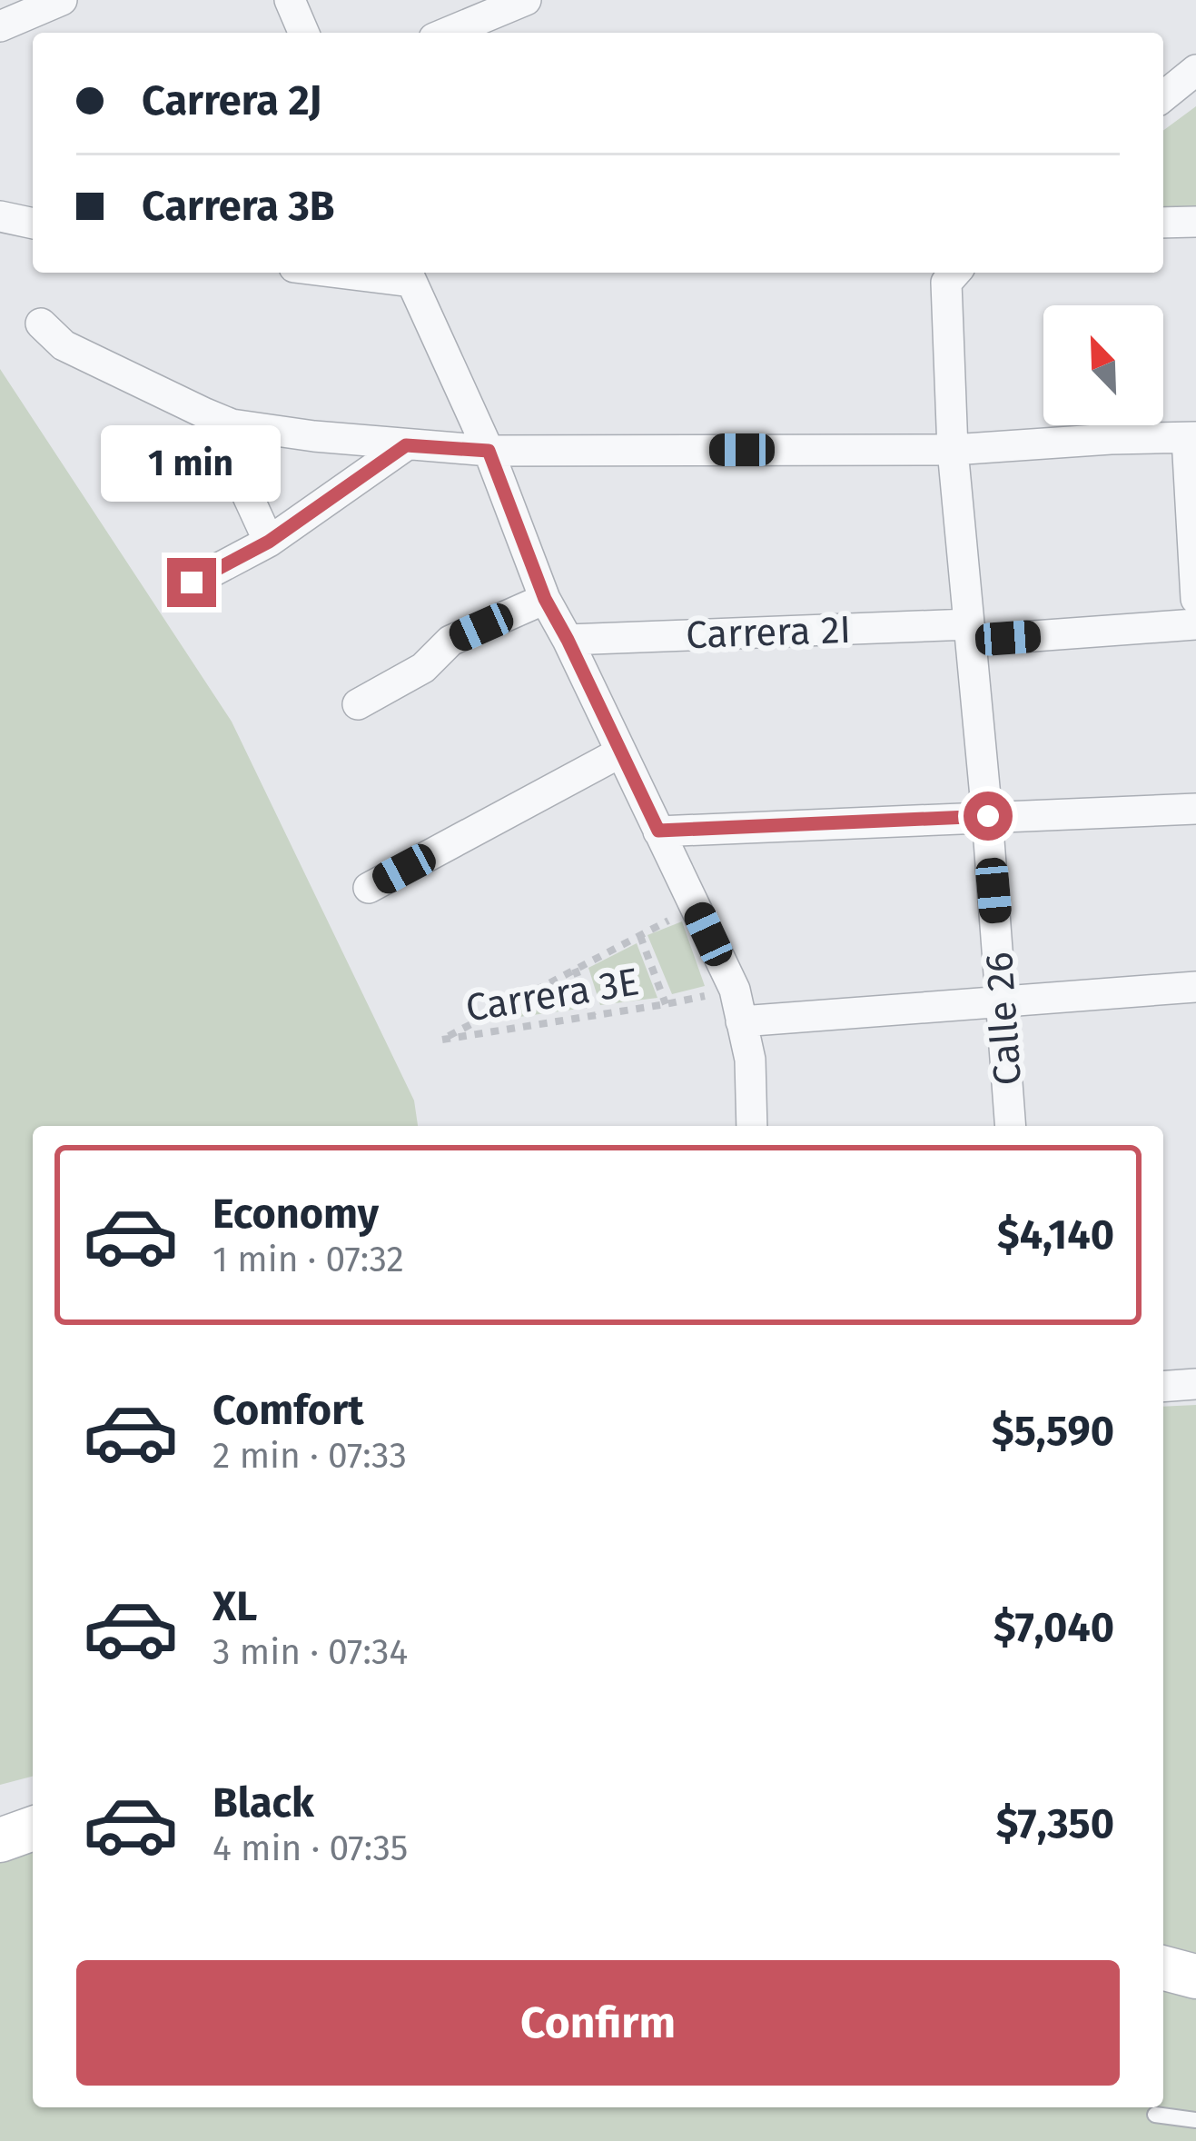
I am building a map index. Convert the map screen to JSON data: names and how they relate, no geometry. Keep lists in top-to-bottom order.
{
  "streets": {
    "street": ["Carrera 2I", "Calle 26"],
    "path": ["Carrera 3E"]
  },
  "crossings": [
    ["Carrera 2I", "Calle 26"]
  ],
  "north": "top left",
  "page": {
    "banner": ["Carrera 2J", "Carrera 3B"],
    "bubble": "1 min",
    "list": [
      {
        "name": "Economy",
        "note": "1 min · 07:32",
        "value": "$4,140"
      },
      {
        "name": "Comfort",
        "note": "2 min · 07:33",
        "value": "$5,590"
      },
      {
        "name": "XL",
        "note": "3 min · 07:34",
        "value": "$7,040"
      },
      {
        "name": "Black",
        "note": "4 min · 07:35",
        "value": "$7,350"
      }
    ],
    "buttons": "Confirm"
  }
}
